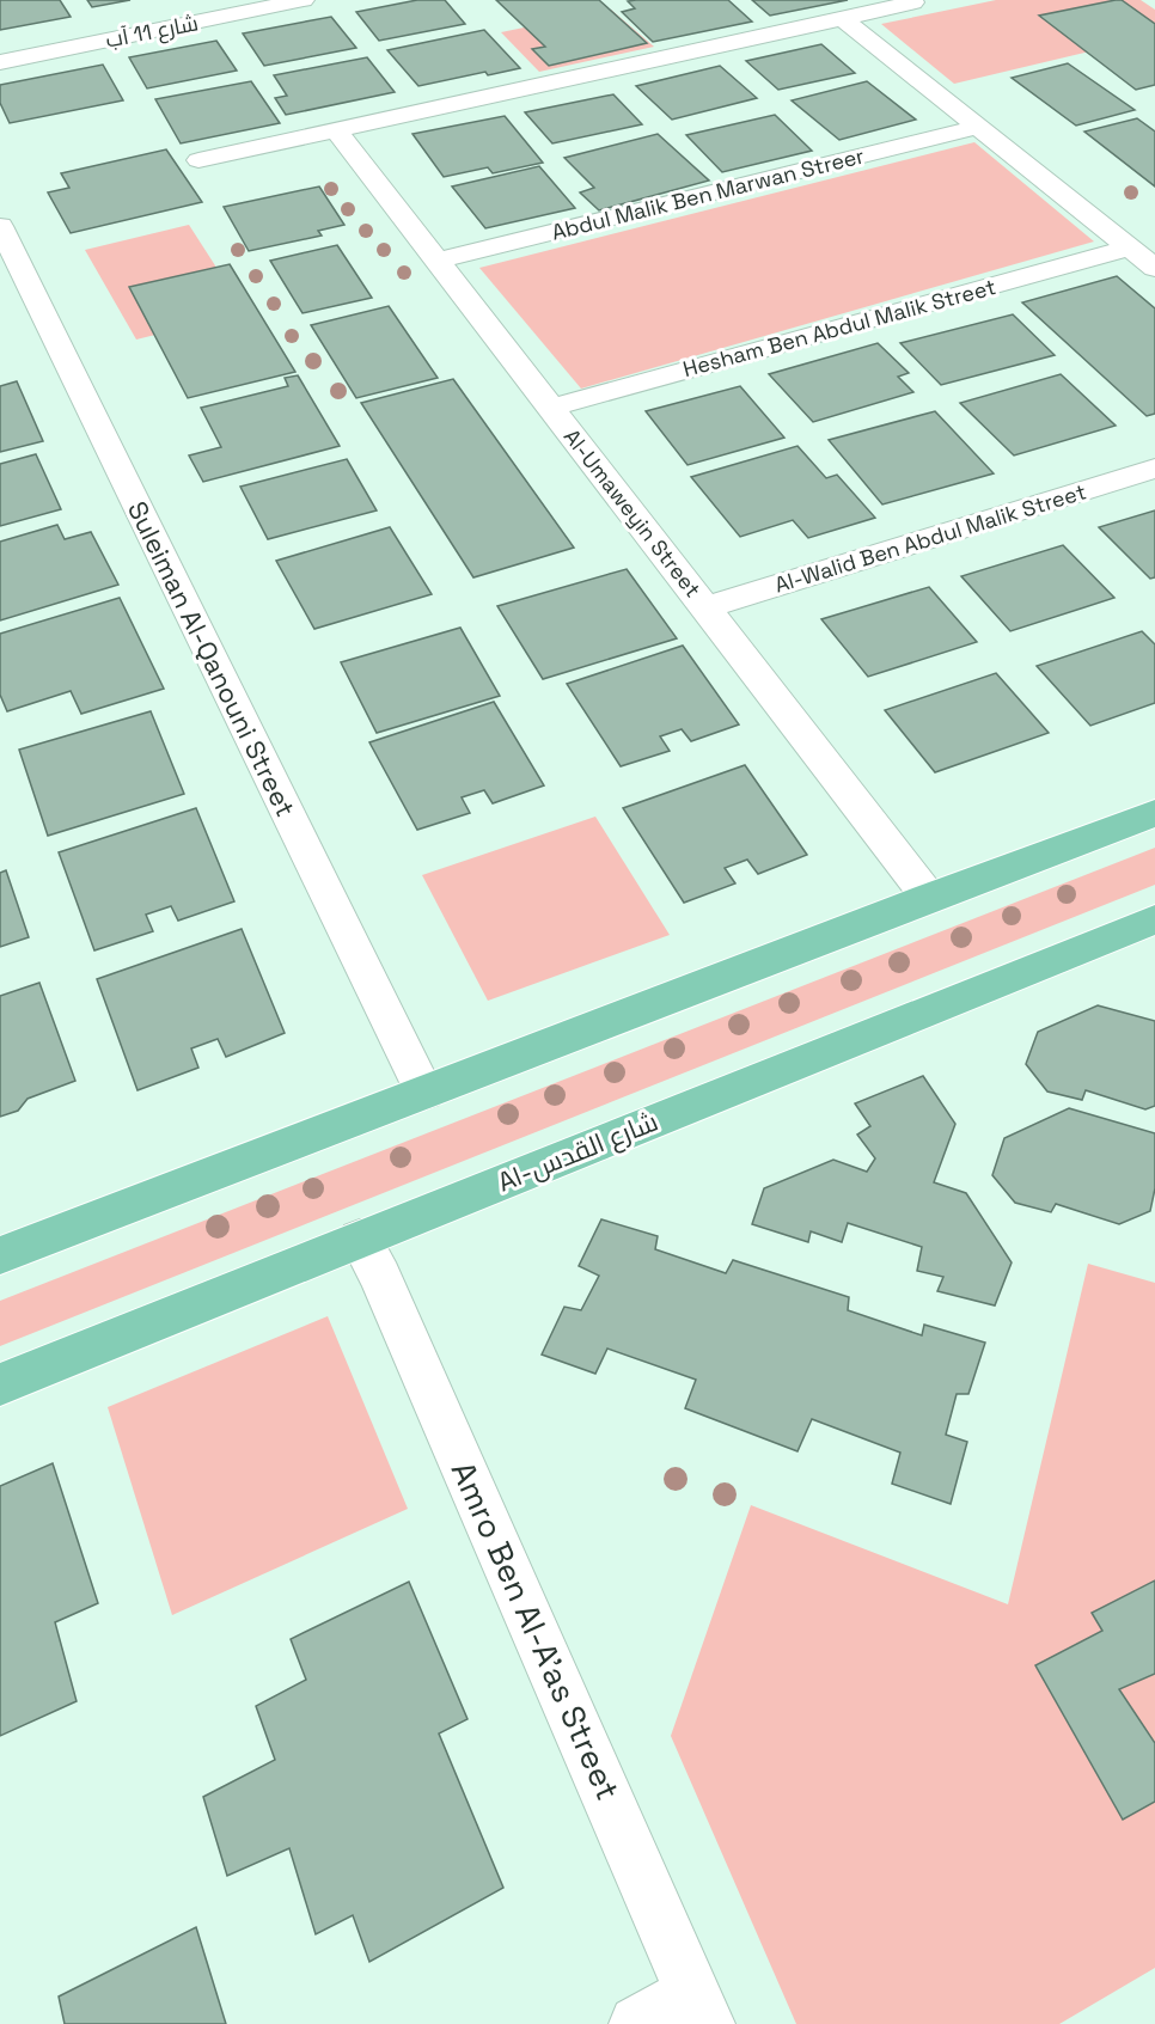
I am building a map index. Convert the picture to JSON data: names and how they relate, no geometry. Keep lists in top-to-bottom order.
{
  "streets": {
    "main road": ["Al-شارع القدس"],
    "street": [
      "شارع 11 آب",
      "Abdul Malik Ben Marwan Streer",
      "Hesham Ben Abdul Malik Street",
      "Al-Umaweyin Street",
      "Al-Walid Ben Abdul Malik Street",
      "Suleiman Al-Qanouni Street",
      "Amro Ben Al-A'as Street"
    ]
  },
  "crossings": [
    ["Abdul Malik Ben Marwan Streer", "Al-Umaweyin Street"],
    ["Hesham Ben Abdul Malik Street", "Al-Umaweyin Street"],
    ["Al-Umaweyin Street", "Al-Walid Ben Abdul Malik Street"],
    ["Al-شارع القدس", "Amro Ben Al-A'as Street"]
  ]
}
